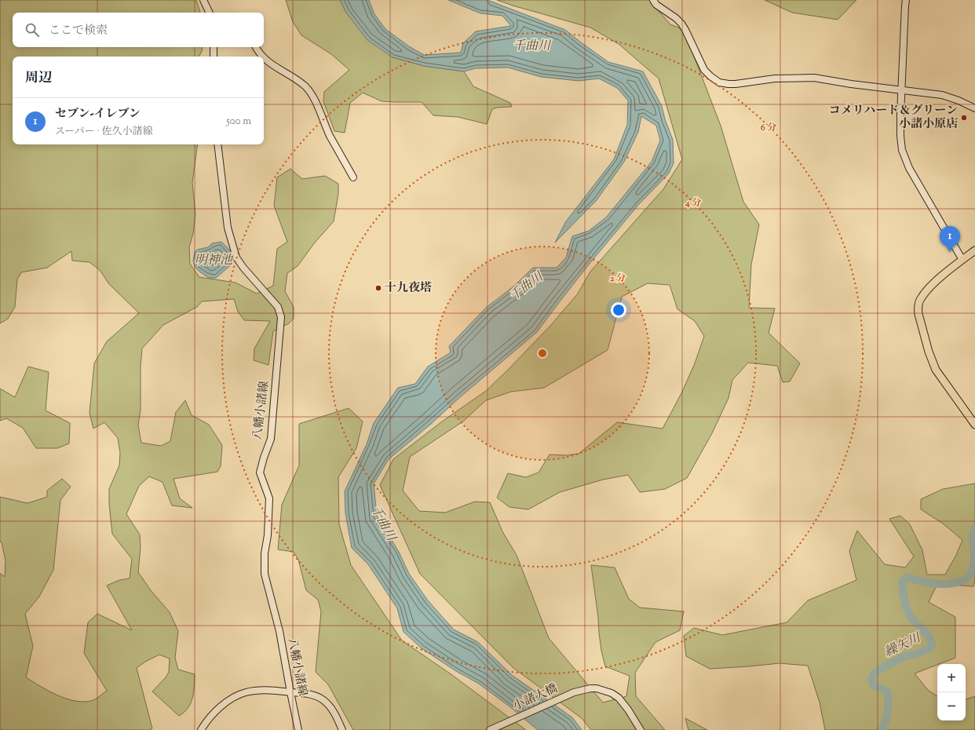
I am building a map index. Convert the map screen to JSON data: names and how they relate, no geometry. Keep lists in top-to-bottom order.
{
  "streets": {
    "street": ["八幡小諸線", "小諸大橋"]
  },
  "water": ["千曲川", "明神池", "繰矢川"],
  "places": ["コメリハード＆グリーン 小諸小原店", "十九夜塔"],
  "page": {
    "search": "ここで検索",
    "heading": "周辺",
    "list": [
      {
        "mark": "1",
        "name": "セブン-イレブン",
        "note": "スーパー · 佐久小諸線",
        "value": "500 m"
      }
    ],
    "pins": "1",
    "map_buttons": ["+", "−"]
  },
  "rings": ["6 分", "4 分", "2 分"]
}
